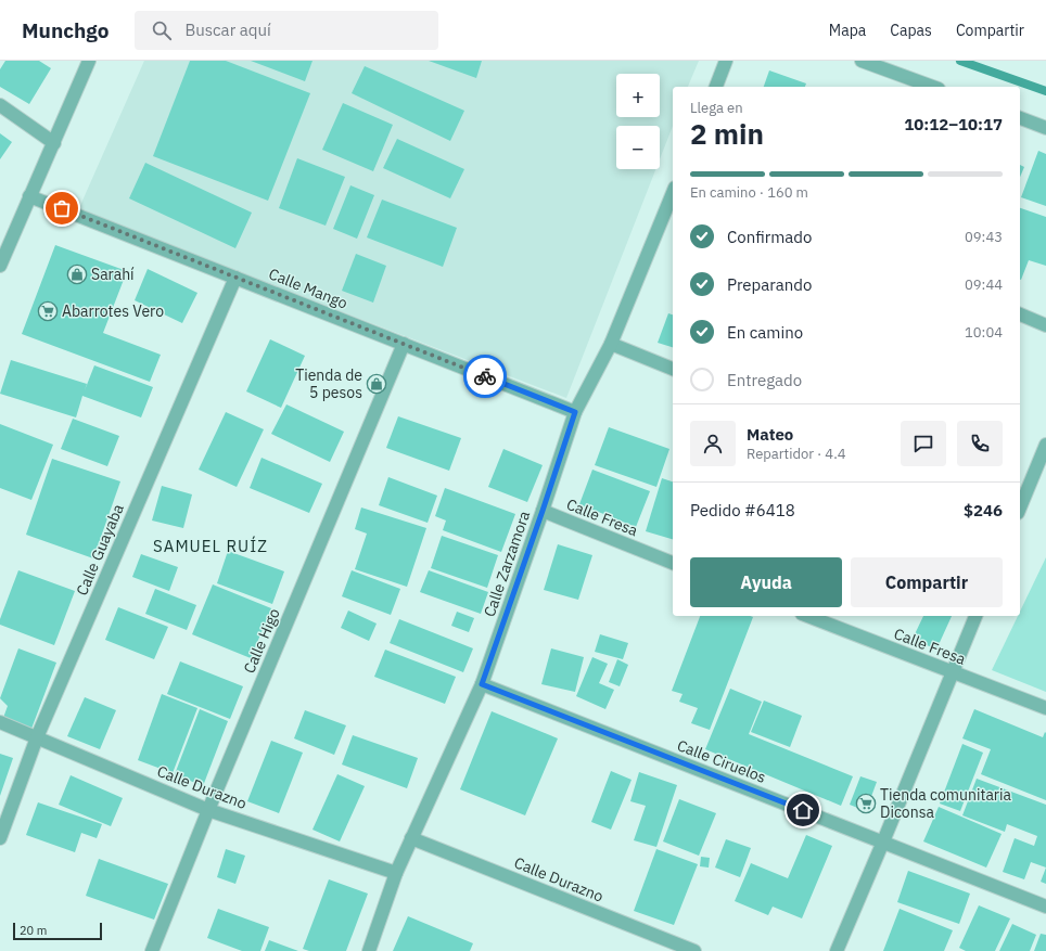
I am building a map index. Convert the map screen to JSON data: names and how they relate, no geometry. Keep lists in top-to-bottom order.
{
  "streets": {
    "street": [
      "Calle Mango",
      "Calle Fresa",
      "Calle Guayaba",
      "Calle Zarzamora",
      "Calle Higo",
      "Calle Ciruelos",
      "Calle Durazno"
    ]
  },
  "crossings": [
    ["Calle Mango", "Calle Guayaba"],
    ["Calle Mango", "Calle Zarzamora"],
    ["Calle Mango", "Calle Higo"],
    ["Calle Fresa", "Calle Zarzamora"],
    ["Calle Guayaba", "Calle Durazno"],
    ["Calle Zarzamora", "Calle Ciruelos"],
    ["Calle Zarzamora", "Calle Durazno"],
    ["Calle Higo", "Calle Durazno"]
  ],
  "districts": ["SAMUEL RUÍZ"],
  "places": {
    "shop": ["Sarahí", "Tienda de 5 pesos"],
    "supermarket": ["Abarrotes Vero", "Tienda comunitaria Diconsa"]
  },
  "scale_bar": "20 m",
  "page": {
    "header": "Munchgo",
    "search": "Buscar aquí",
    "nav": ["Mapa", "Capas", "Compartir"],
    "map_buttons": ["+", "−"],
    "heading": ["2 min", "Llega en", "10:12–10:17"],
    "panel": [
      "Mateo",
      "Repartidor · 4.4",
      "Pedido #6418",
      "$246"
    ],
    "bar": "En camino · 160 m",
    "list": [
      ["Confirmado", "09:43"],
      ["Preparando", "09:44"],
      ["En camino", "10:04"],
      "Entregado"
    ],
    "buttons": ["Ayuda", "Compartir"],
    "scale": "20 m"
  }
}
